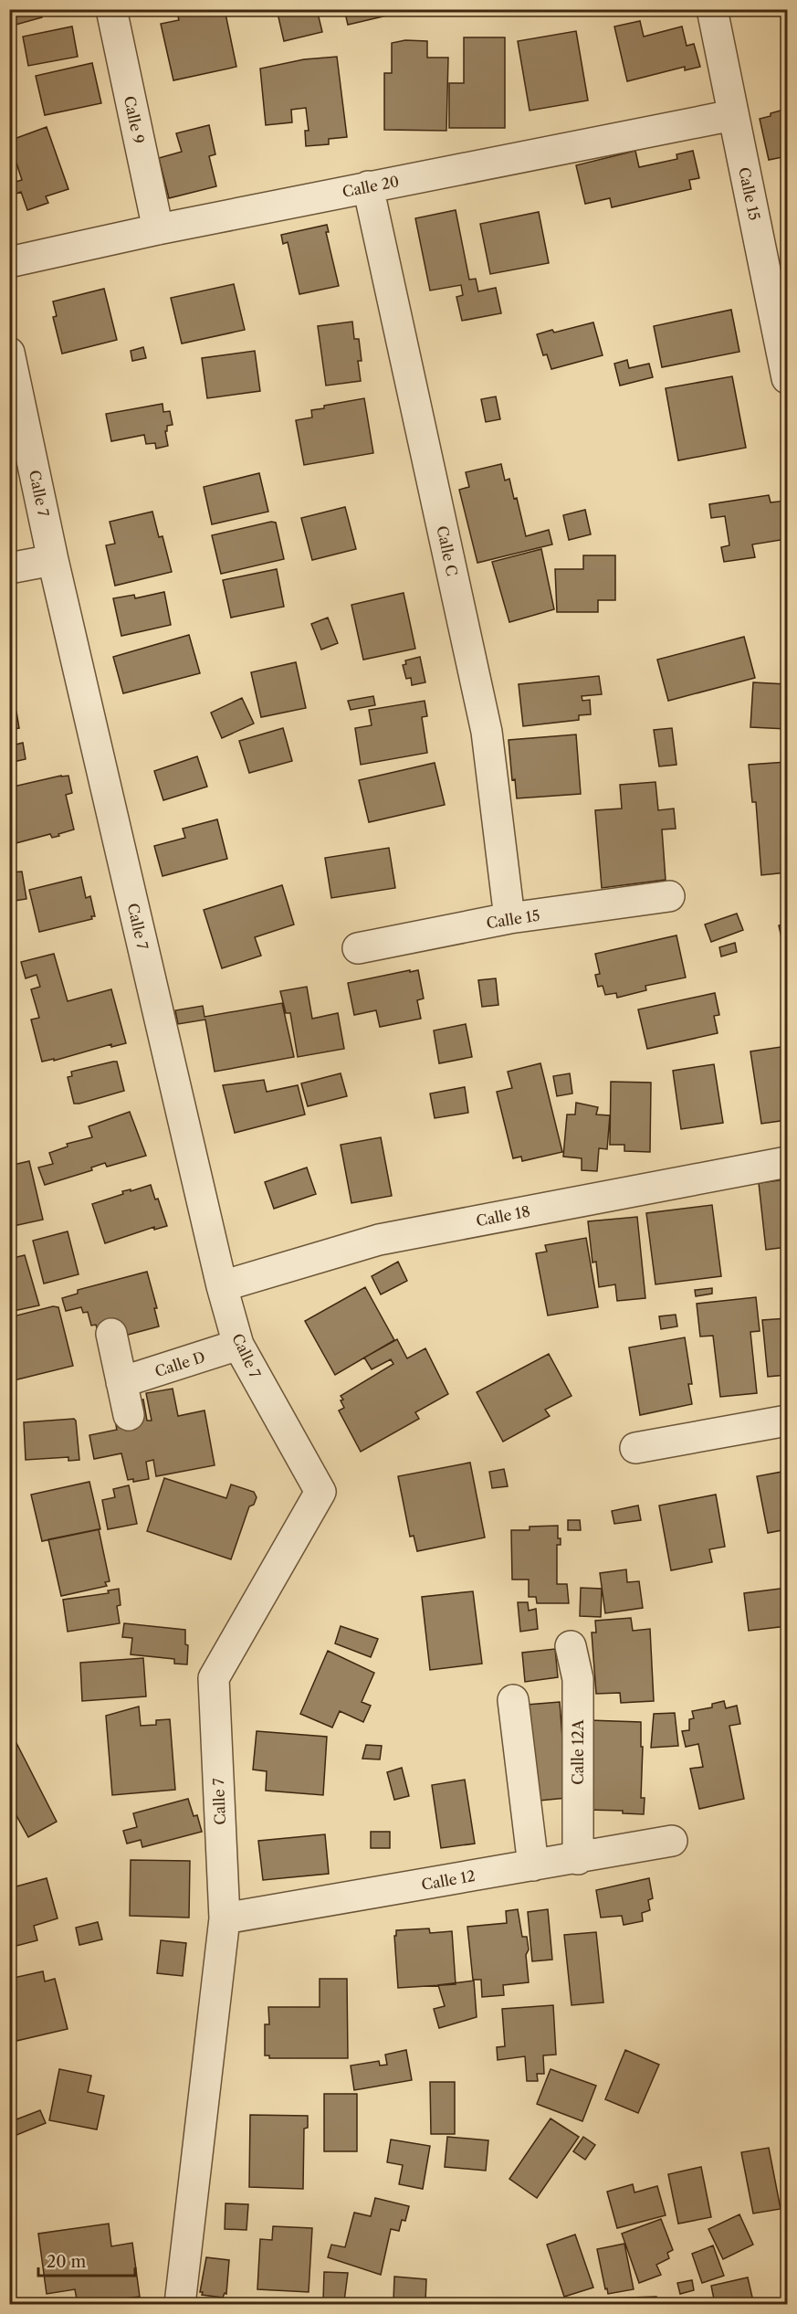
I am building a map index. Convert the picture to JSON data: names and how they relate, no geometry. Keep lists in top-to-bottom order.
{
  "streets": {
    "street": [
      "Calle 9",
      "Calle 20",
      "Calle 15",
      "Calle 7",
      "Calle C",
      "Calle 18",
      "Calle D",
      "Calle 12A",
      "Calle 12"
    ]
  },
  "crossings": [
    ["Calle 9", "Calle 20"],
    ["Calle 20", "Calle 15"],
    ["Calle 20", "Calle C"],
    ["Calle 15", "Calle C"],
    ["Calle 7", "Calle 18"],
    ["Calle 7", "Calle D"],
    ["Calle 7", "Calle 12"],
    ["Calle 12A", "Calle 12"]
  ],
  "scale_bar": "20 m"
}
